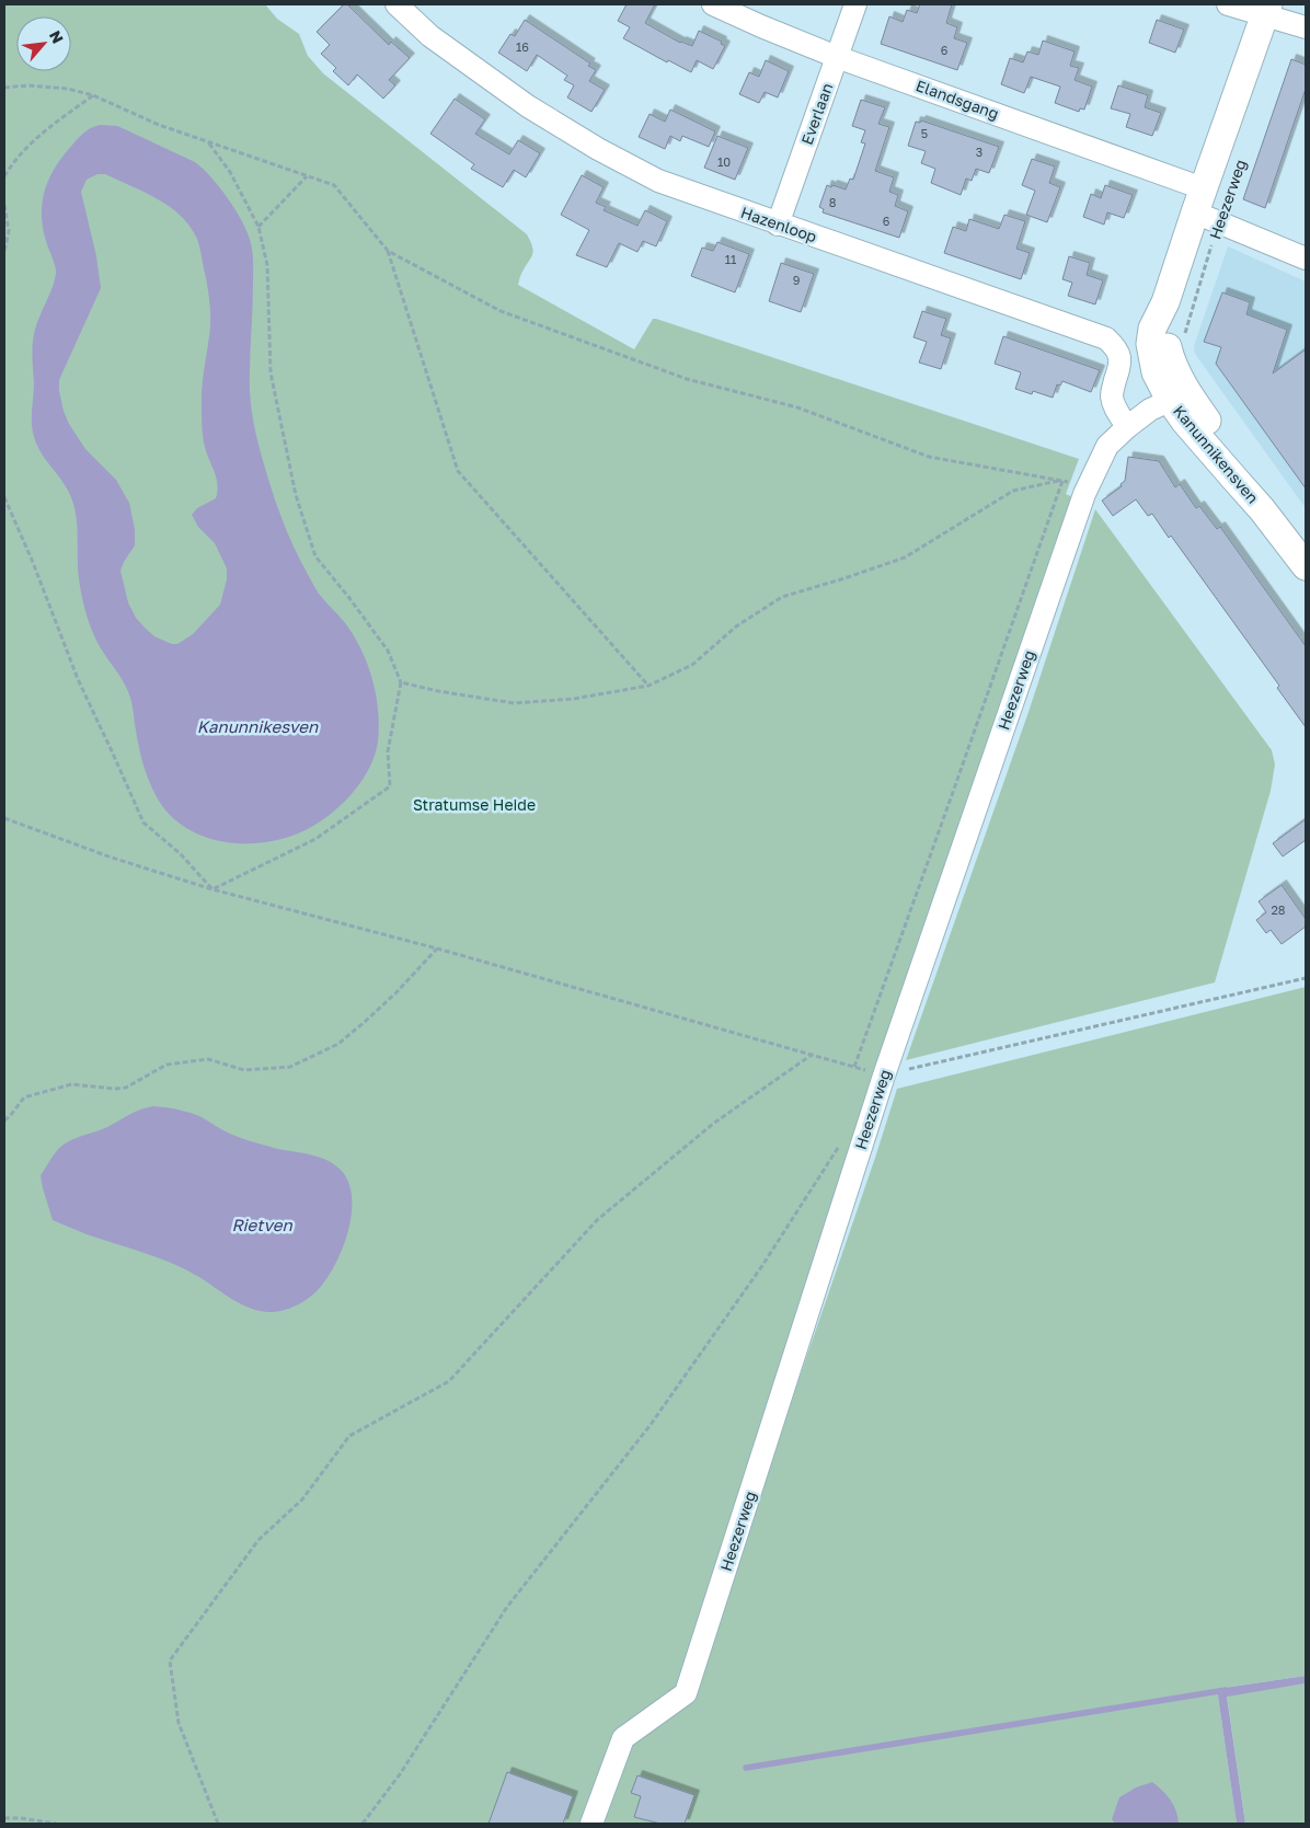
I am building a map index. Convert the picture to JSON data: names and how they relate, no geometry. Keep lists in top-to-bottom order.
{
  "streets": {
    "street": [
      "Elandsgang",
      "Everlaan",
      "Heezerweg",
      "Hazenloop",
      "Kanunnikensven"
    ]
  },
  "crossings": [
    ["Elandsgang", "Everlaan"],
    ["Elandsgang", "Heezerweg"],
    ["Everlaan", "Hazenloop"],
    ["Heezerweg", "Hazenloop"],
    ["Heezerweg", "Kanunnikensven"]
  ],
  "water": ["Kanunnikesven", "Rietven"],
  "parks": ["Stratumse Heide"],
  "house_numbers": [
    "16",
    "6",
    "5",
    "3",
    "10",
    "8",
    "6",
    "11",
    "9",
    "28"
  ],
  "north": "top right"
}
